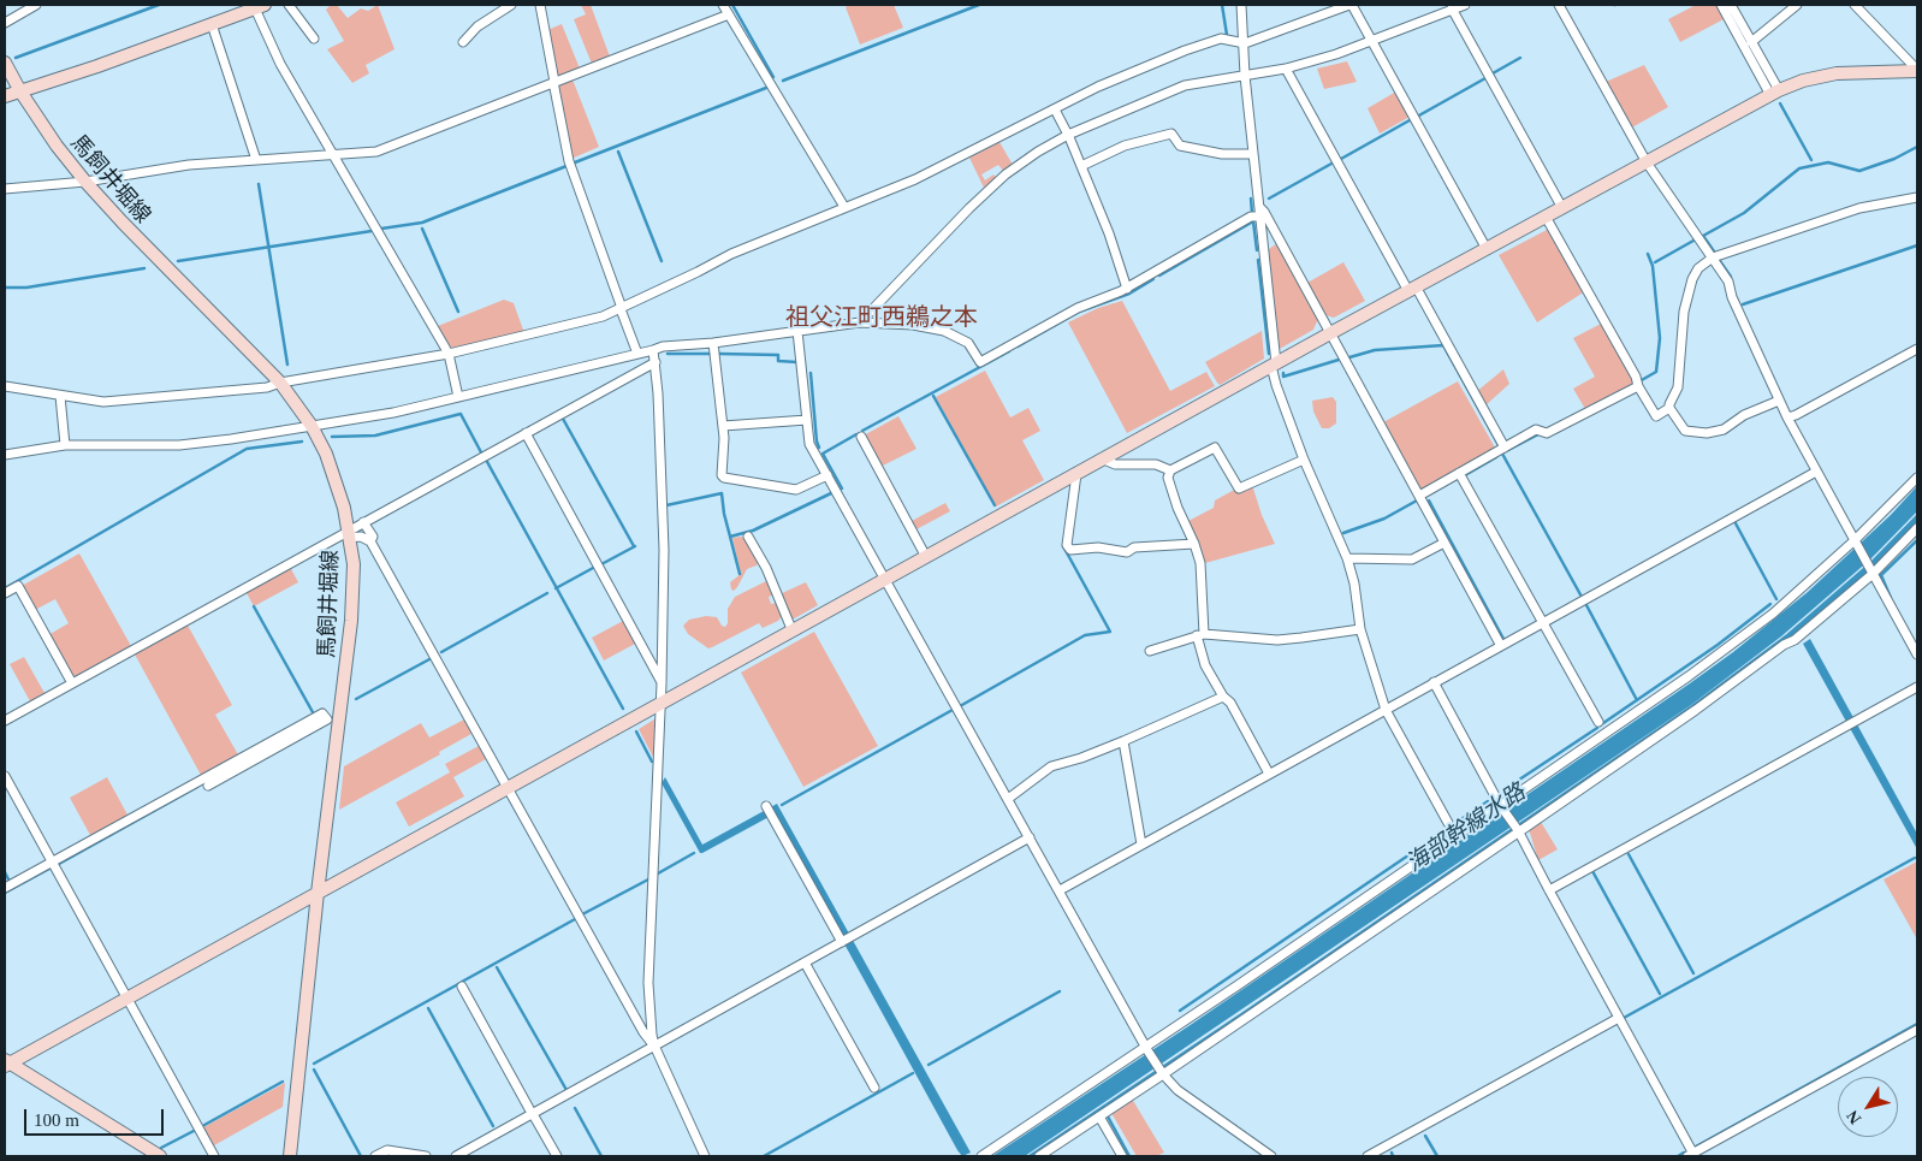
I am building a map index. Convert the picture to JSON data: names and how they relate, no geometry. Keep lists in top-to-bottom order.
{
  "streets": {
    "street": ["馬飼井堀線"]
  },
  "districts": ["祖父江町西鵜之本"],
  "water": ["海部幹線水路"],
  "scale_bar": "100 m",
  "north": "bottom left"
}
